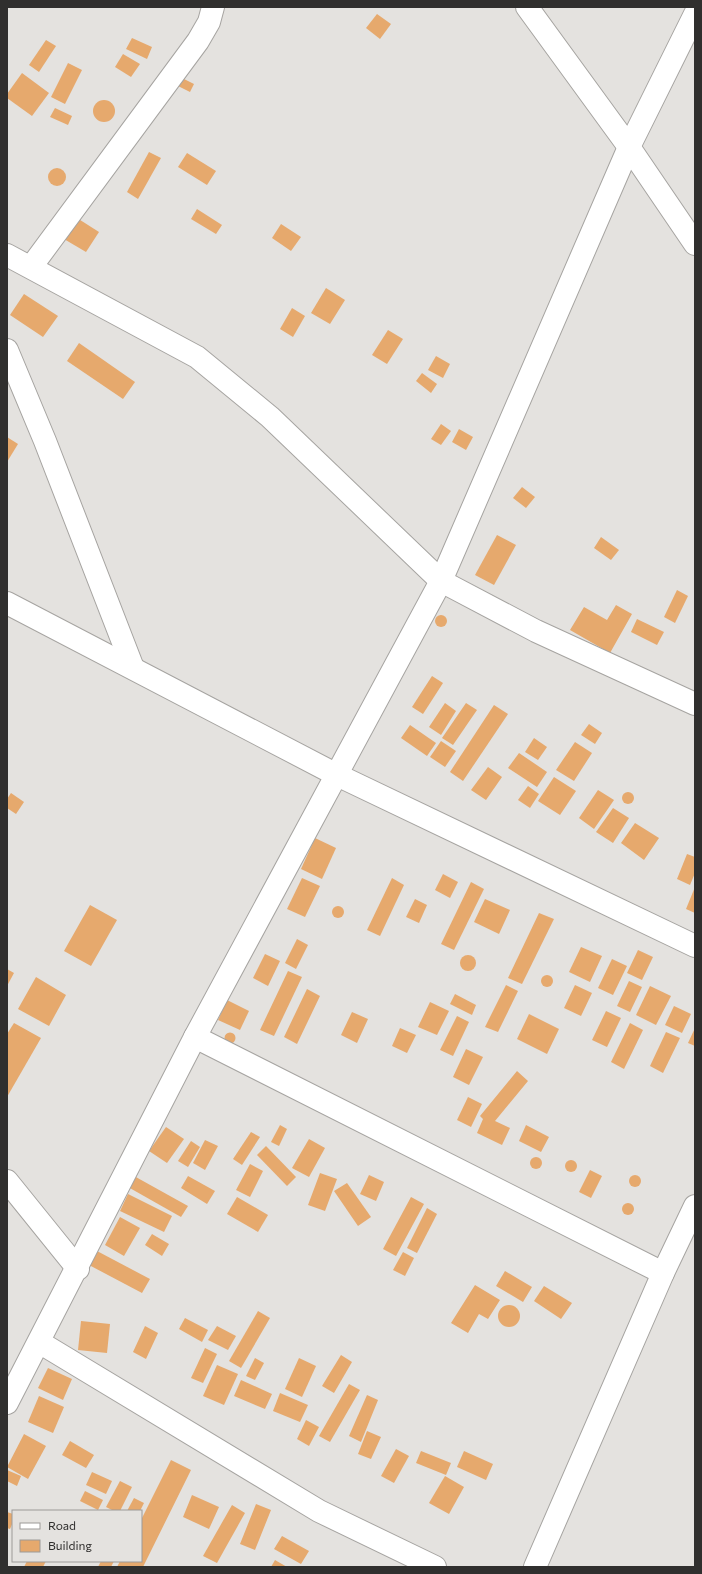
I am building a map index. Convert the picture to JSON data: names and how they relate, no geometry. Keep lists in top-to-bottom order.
{
  "legend": ["Road", "Building"]
}
